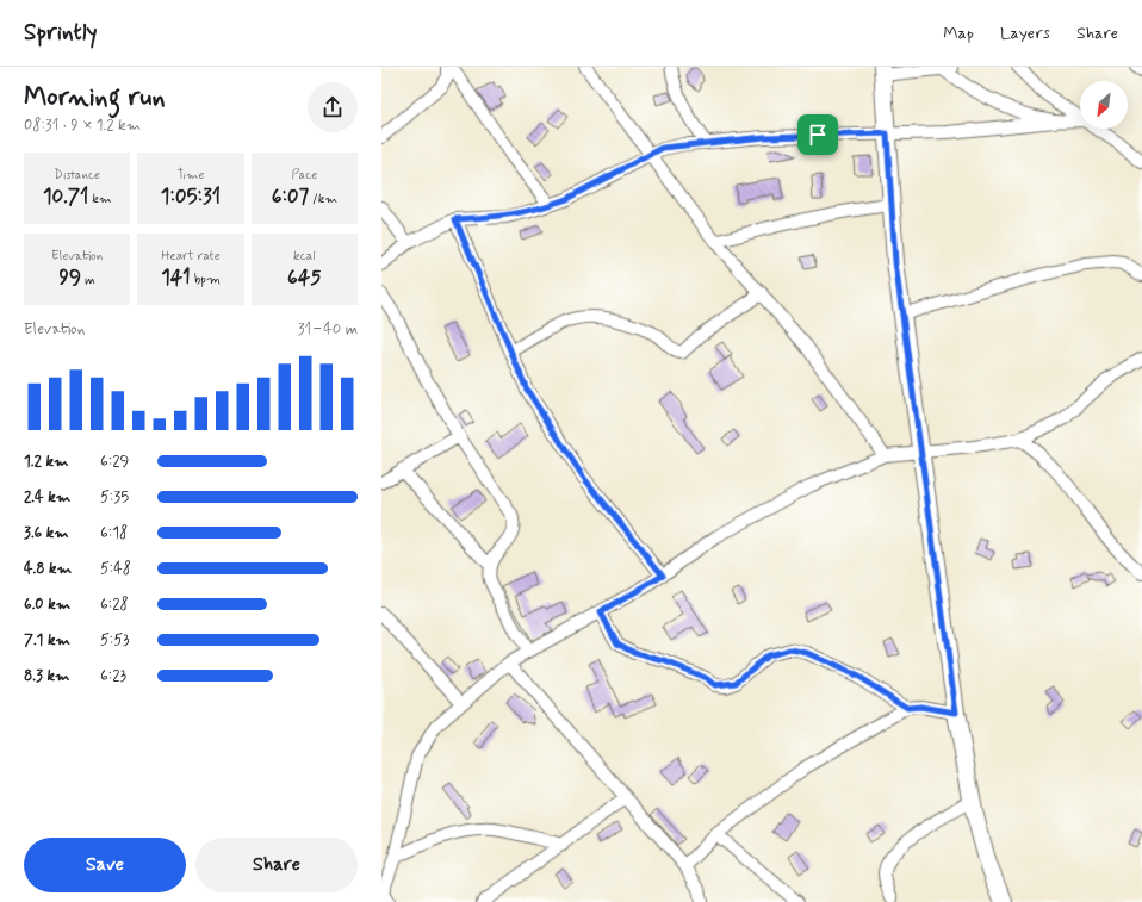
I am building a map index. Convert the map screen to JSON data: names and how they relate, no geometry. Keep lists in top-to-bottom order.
{
  "north": "bottom left",
  "page": {
    "header": "Sprintly",
    "nav": ["Map", "Layers", "Share"],
    "heading": ["Morning run", "08:31 · 9 × 1.2 km"],
    "stats": [
      ["Distance", "10.71 km"],
      ["Time", "1:05:31"],
      ["Pace", "6:07 /km"],
      ["Elevation", "99 m"],
      ["Heart rate", "141 bpm"],
      ["kcal", "645"]
    ],
    "chart": ["Elevation", "31–40 m"],
    "list": [
      {
        "name": "1.2 km",
        "note": "6:29"
      },
      {
        "name": "2.4 km",
        "note": "5:35"
      },
      {
        "name": "3.6 km",
        "note": "6:18"
      },
      {
        "name": "4.8 km",
        "note": "5:48"
      },
      {
        "name": "6.0 km",
        "note": "6:28"
      },
      {
        "name": "7.1 km",
        "note": "5:53"
      },
      {
        "name": "8.3 km",
        "note": "6:23"
      }
    ],
    "buttons": ["Save", "Share"]
  }
}
